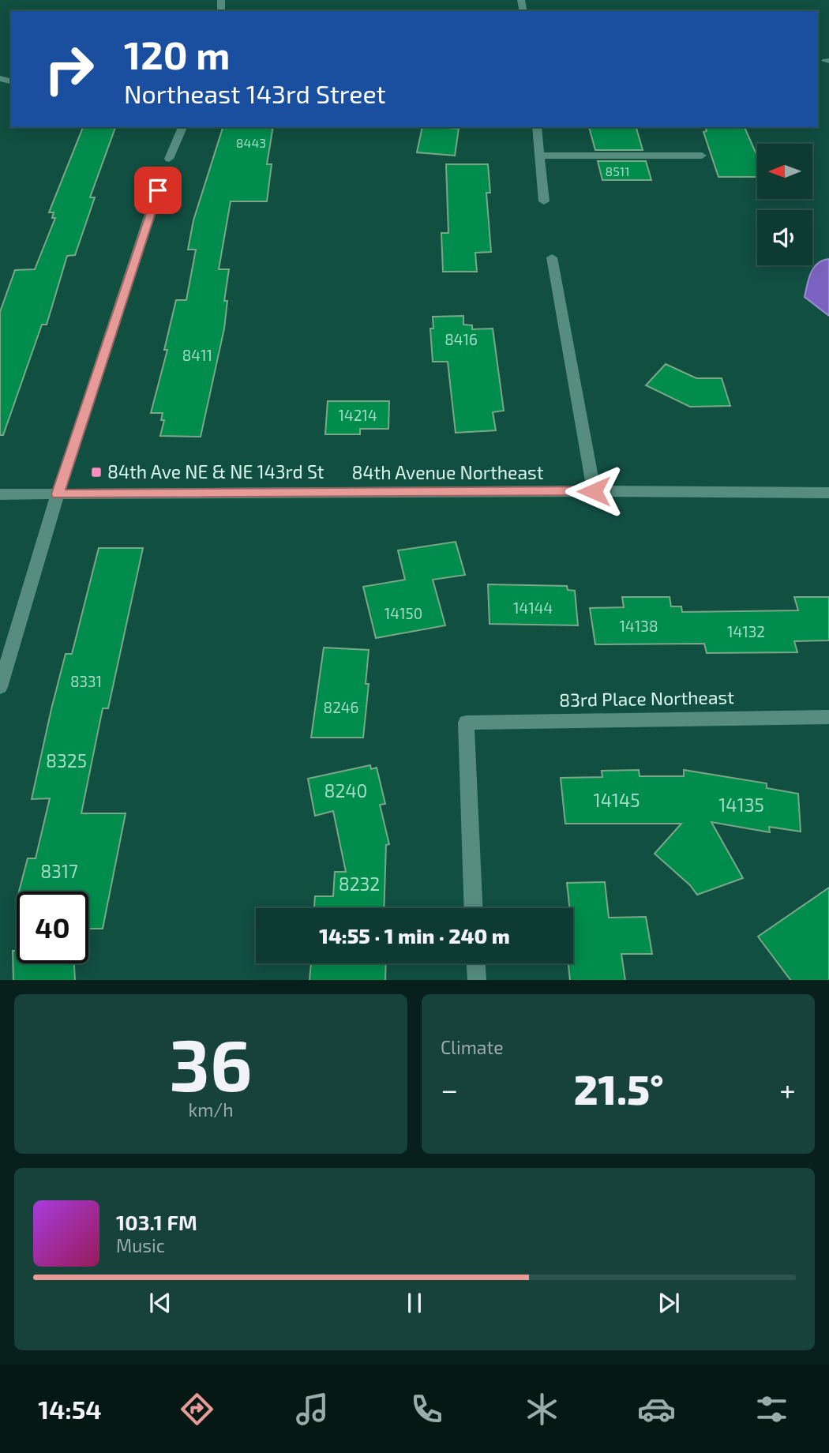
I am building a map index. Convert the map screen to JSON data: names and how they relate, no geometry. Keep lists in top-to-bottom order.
{
  "streets": {
    "street": ["84th Avenue Northeast", "83rd Place Northeast"]
  },
  "places": {
    "transit": ["84th Ave NE & NE 143rd St"]
  },
  "house_numbers": [
    "8443",
    "8511",
    "8416",
    "8411",
    "14214",
    "14144",
    "14150",
    "14138",
    "14132",
    "8331",
    "8246",
    "8325",
    "8240",
    "14145",
    "14135",
    "8317",
    "8232"
  ],
  "north": "left",
  "page": {
    "turn": ["120 m", "Northeast 143rd Street"],
    "limit": "40",
    "trip": "14:55 · 1 min · 240 m",
    "tile": [
      ["36", "km/h"],
      "Climate"
    ],
    "heat": ["−", "21.5°", "+"],
    "song": ["103.1 FM", "Music"],
    "tabs": "14:54"
  }
}
